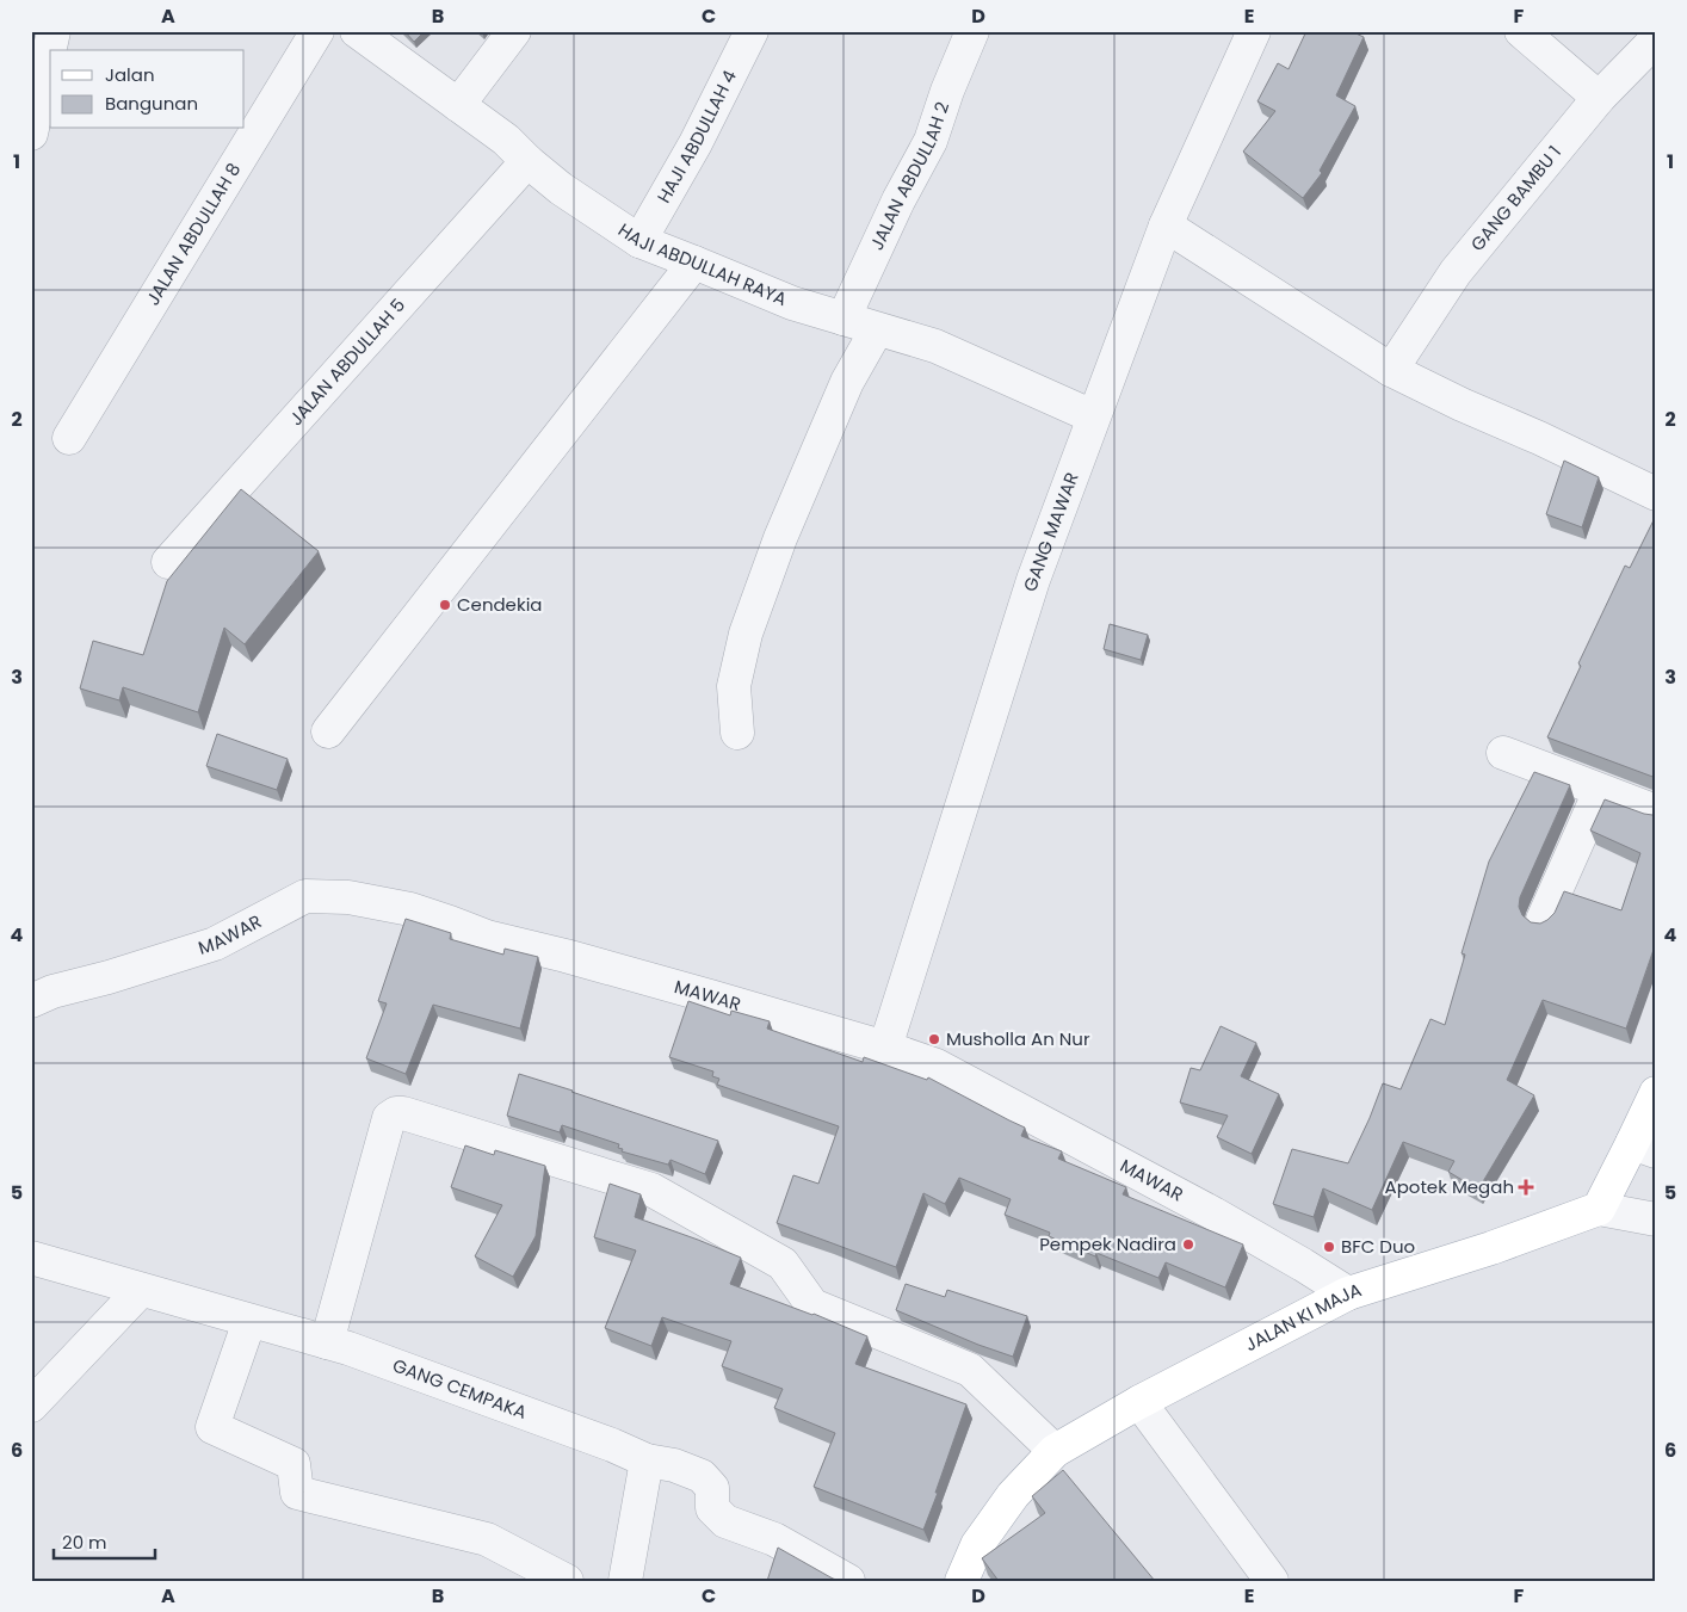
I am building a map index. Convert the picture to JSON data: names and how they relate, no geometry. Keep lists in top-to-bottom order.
{
  "streets": {
    "main road": ["JALAN KI MAJA"],
    "street": [
      "HAJI ABDULLAH 4",
      "JALAN ABDULLAH 2",
      "GANG BAMBU 1",
      "JALAN ABDULLAH 8",
      "HAJI ABDULLAH RAYA",
      "JALAN ABDULLAH 5",
      "GANG MAWAR",
      "MAWAR",
      "GANG CEMPAKA"
    ]
  },
  "crossings": [
    ["HAJI ABDULLAH 4", "HAJI ABDULLAH RAYA"],
    ["JALAN ABDULLAH 2", "HAJI ABDULLAH RAYA"],
    ["HAJI ABDULLAH RAYA", "JALAN ABDULLAH 5"],
    ["HAJI ABDULLAH RAYA", "GANG MAWAR"],
    ["GANG MAWAR", "MAWAR"],
    ["MAWAR", "JALAN KI MAJA"]
  ],
  "places": {
    "other": [
      "Cendekia",
      "Musholla An Nur",
      "Pempek Nadira",
      "BFC Duo"
    ],
    "health": ["Apotek Megah"]
  },
  "legend": ["Jalan", "Bangunan"],
  "scale_bar": "20 m",
  "grid": {
    "columns": [
      "A",
      "B",
      "C",
      "D",
      "E",
      "F"
    ],
    "rows": [
      "1",
      "2",
      "3",
      "4",
      "5",
      "6"
    ]
  }
}
